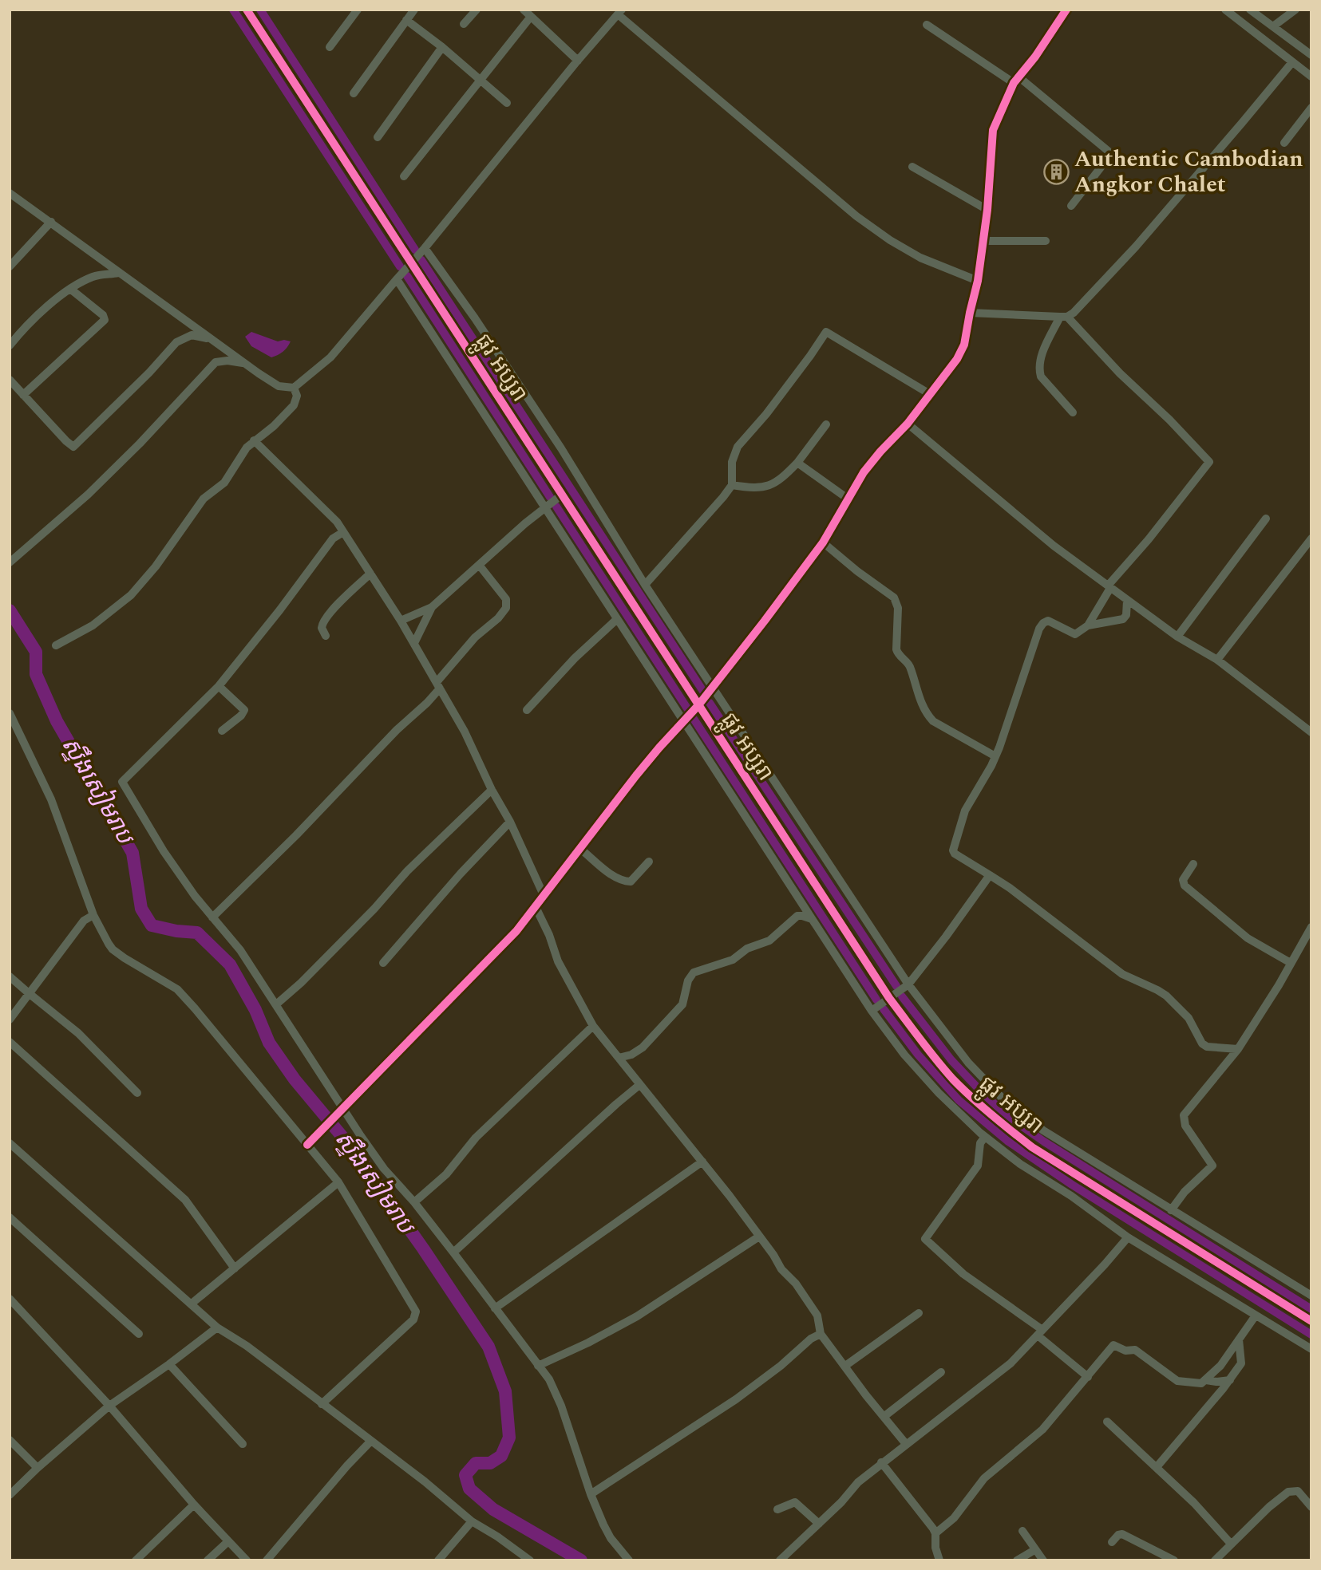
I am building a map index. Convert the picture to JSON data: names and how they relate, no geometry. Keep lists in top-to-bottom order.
{
  "streets": {
    "street": ["ផ្លូវ អប្សរា"]
  },
  "water": ["ស្ទឹងសៀមរាប"],
  "places": {
    "building": ["Authentic Cambodian Angkor Chalet"]
  }
}
